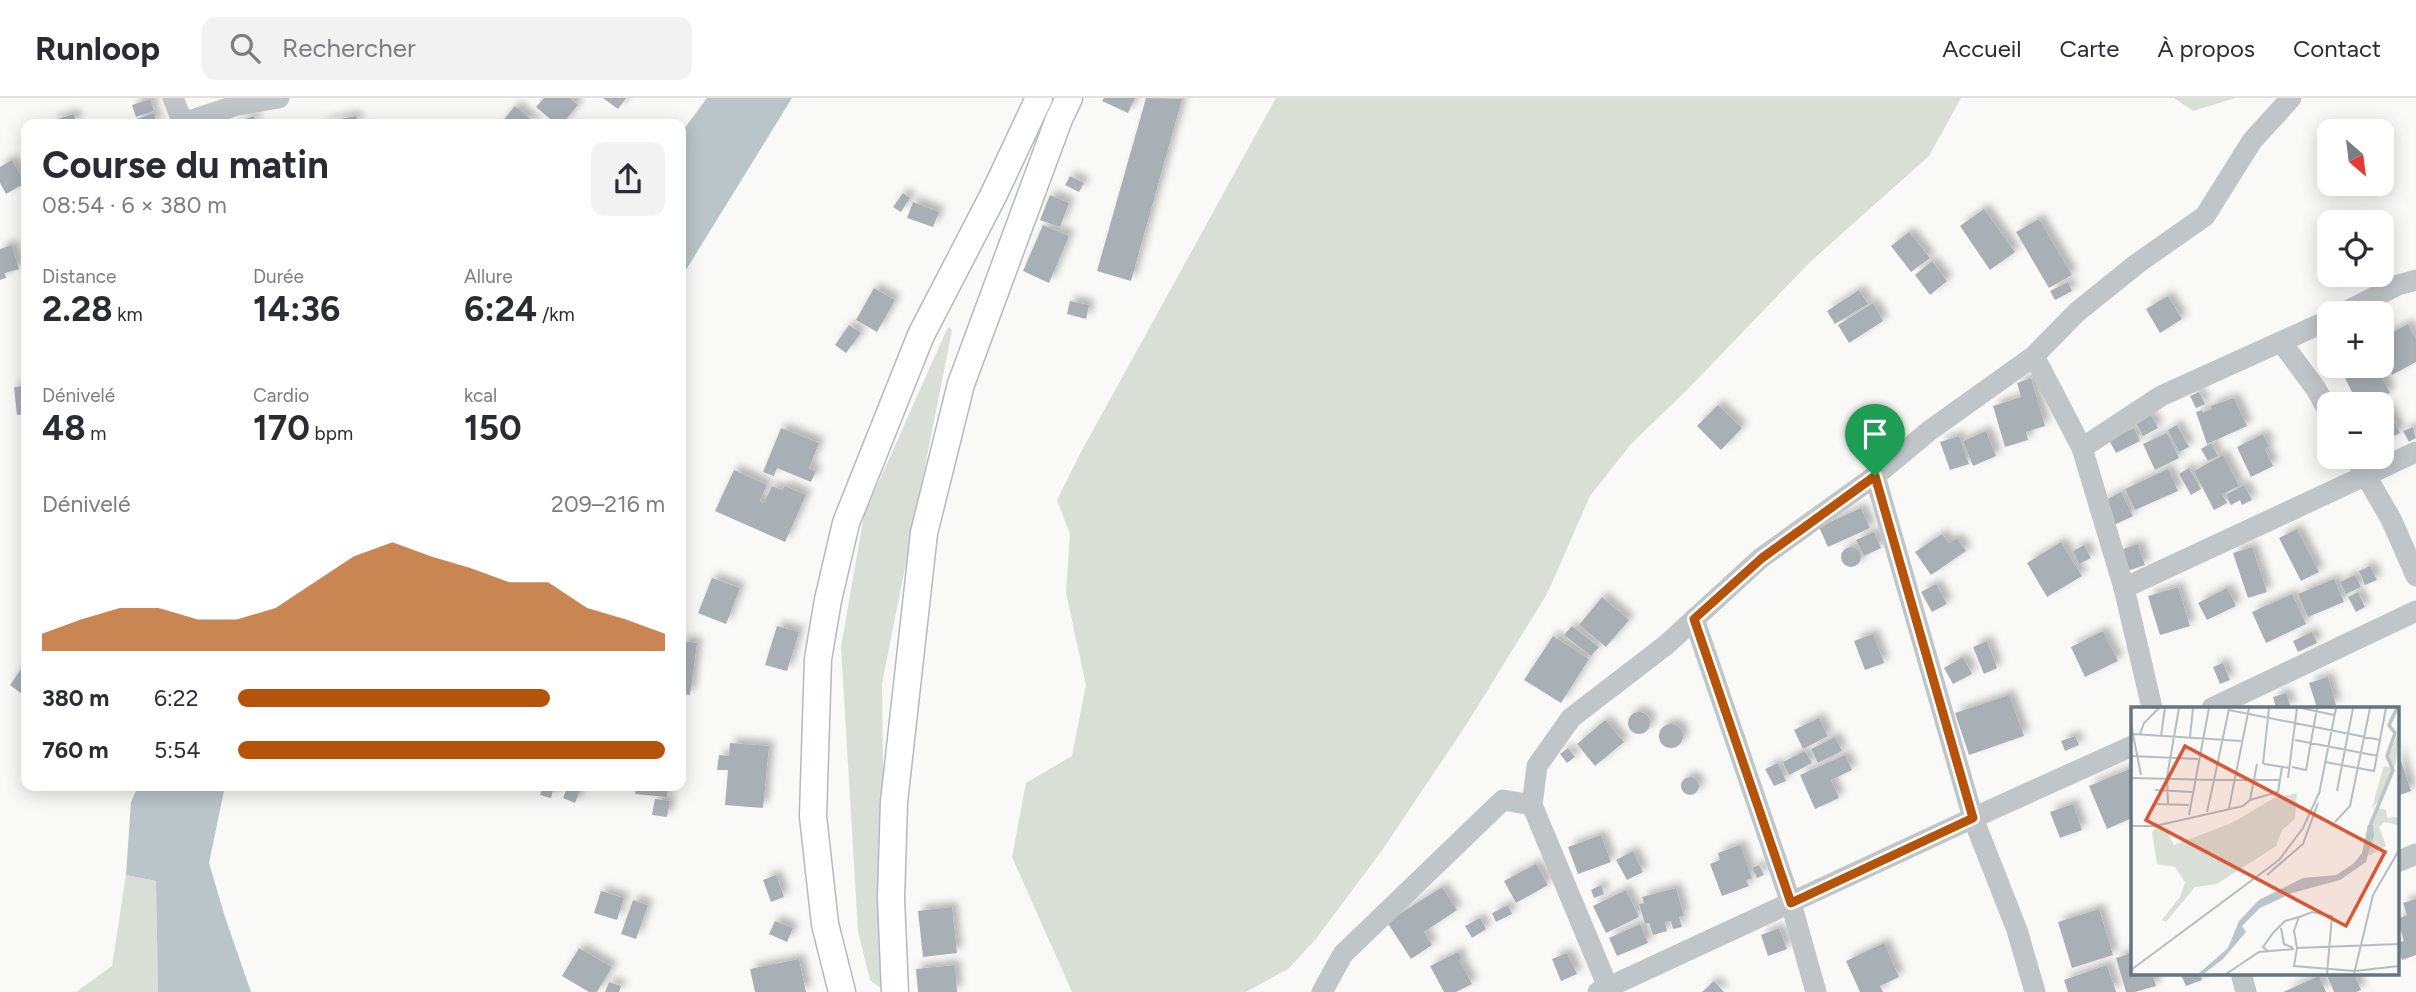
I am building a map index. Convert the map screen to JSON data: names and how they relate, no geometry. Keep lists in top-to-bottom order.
{
  "north": "bottom right",
  "page": {
    "header": "Runloop",
    "search": "Rechercher",
    "nav": [
      "Accueil",
      "Carte",
      "À propos",
      "Contact"
    ],
    "map_buttons": ["+", "−"],
    "heading": ["Course du matin", "08:54 · 6 × 380 m"],
    "stats": [
      ["Distance", "2.28 km"],
      ["Durée", "14:36"],
      ["Allure", "6:24 /km"],
      ["Dénivelé", "48 m"],
      ["Cardio", "170 bpm"],
      ["kcal", "150"]
    ],
    "chart": ["Dénivelé", "209–216 m"],
    "list": [
      {
        "name": "380 m",
        "note": "6:22"
      },
      {
        "name": "760 m",
        "note": "5:54"
      }
    ]
  }
}
